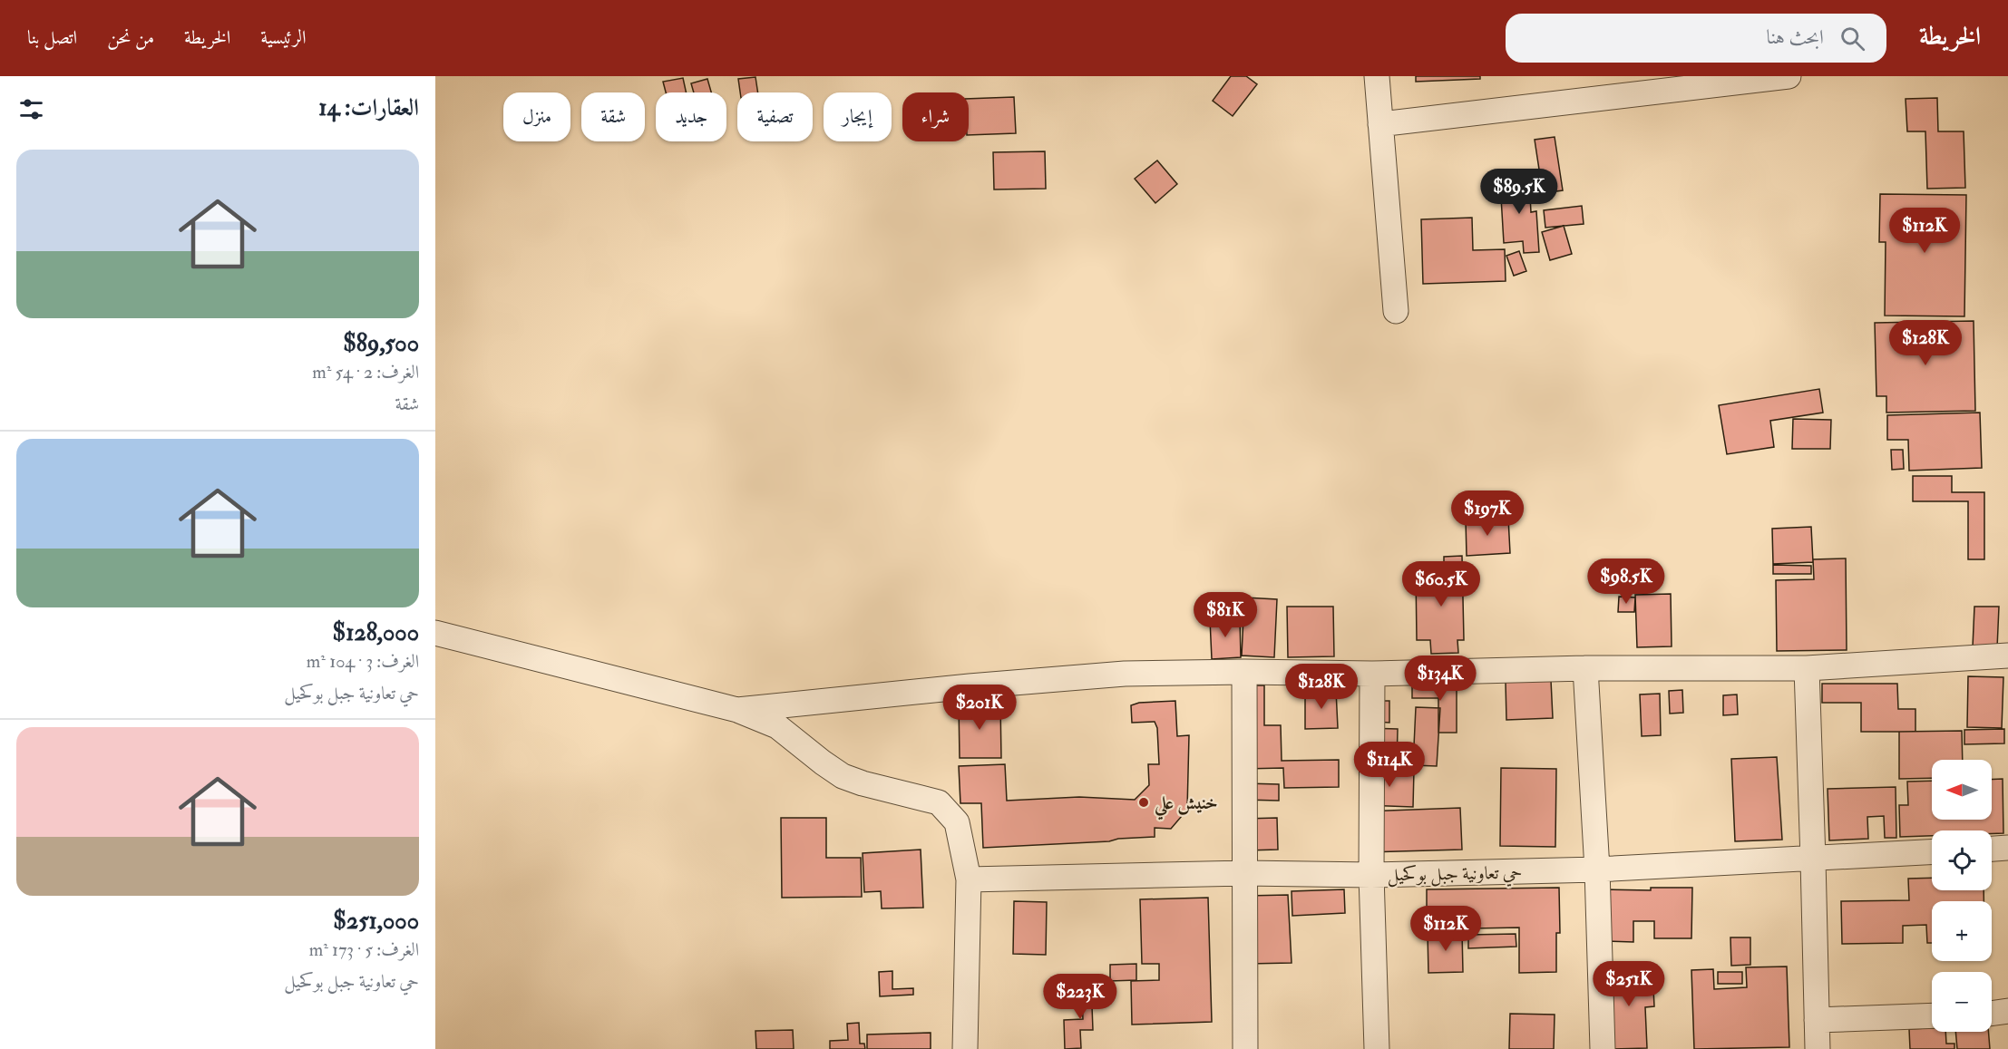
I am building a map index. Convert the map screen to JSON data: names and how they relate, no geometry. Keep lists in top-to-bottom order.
{
  "streets": {
    "street": ["حي تعاونية جبل بوكحيل"]
  },
  "places": ["خنيش علي"],
  "north": "left",
  "page": {
    "header": "الخريطة",
    "search": "ابحث هنا",
    "nav": [
      "الرئيسية",
      "الخريطة",
      "من نحن",
      "اتصل بنا"
    ],
    "heading": "العقارات: 14",
    "chip": [
      "شراء",
      "إيجار",
      "تصفية",
      "جديد",
      "شقة",
      "منزل"
    ],
    "list": [
      {
        "name": "$89,500",
        "note": "الغرف: 2 · 54 m² · شقة"
      },
      {
        "name": "$128,000",
        "note": "الغرف: 3 · 104 m² · حي تعاونية جبل بوكحيل"
      },
      {
        "name": "$251,000",
        "note": "الغرف: 5 · 173 m² · حي تعاونية جبل بوكحيل"
      }
    ],
    "price": [
      "$89.5K",
      "$112K",
      "$128K",
      "$197K",
      "$98.5K",
      "$60.5K",
      "$81K",
      "$134K",
      "$128K",
      "$201K",
      "$114K",
      "$112K",
      "$251K",
      "$223K"
    ],
    "map_buttons": ["+", "−"]
  }
}
